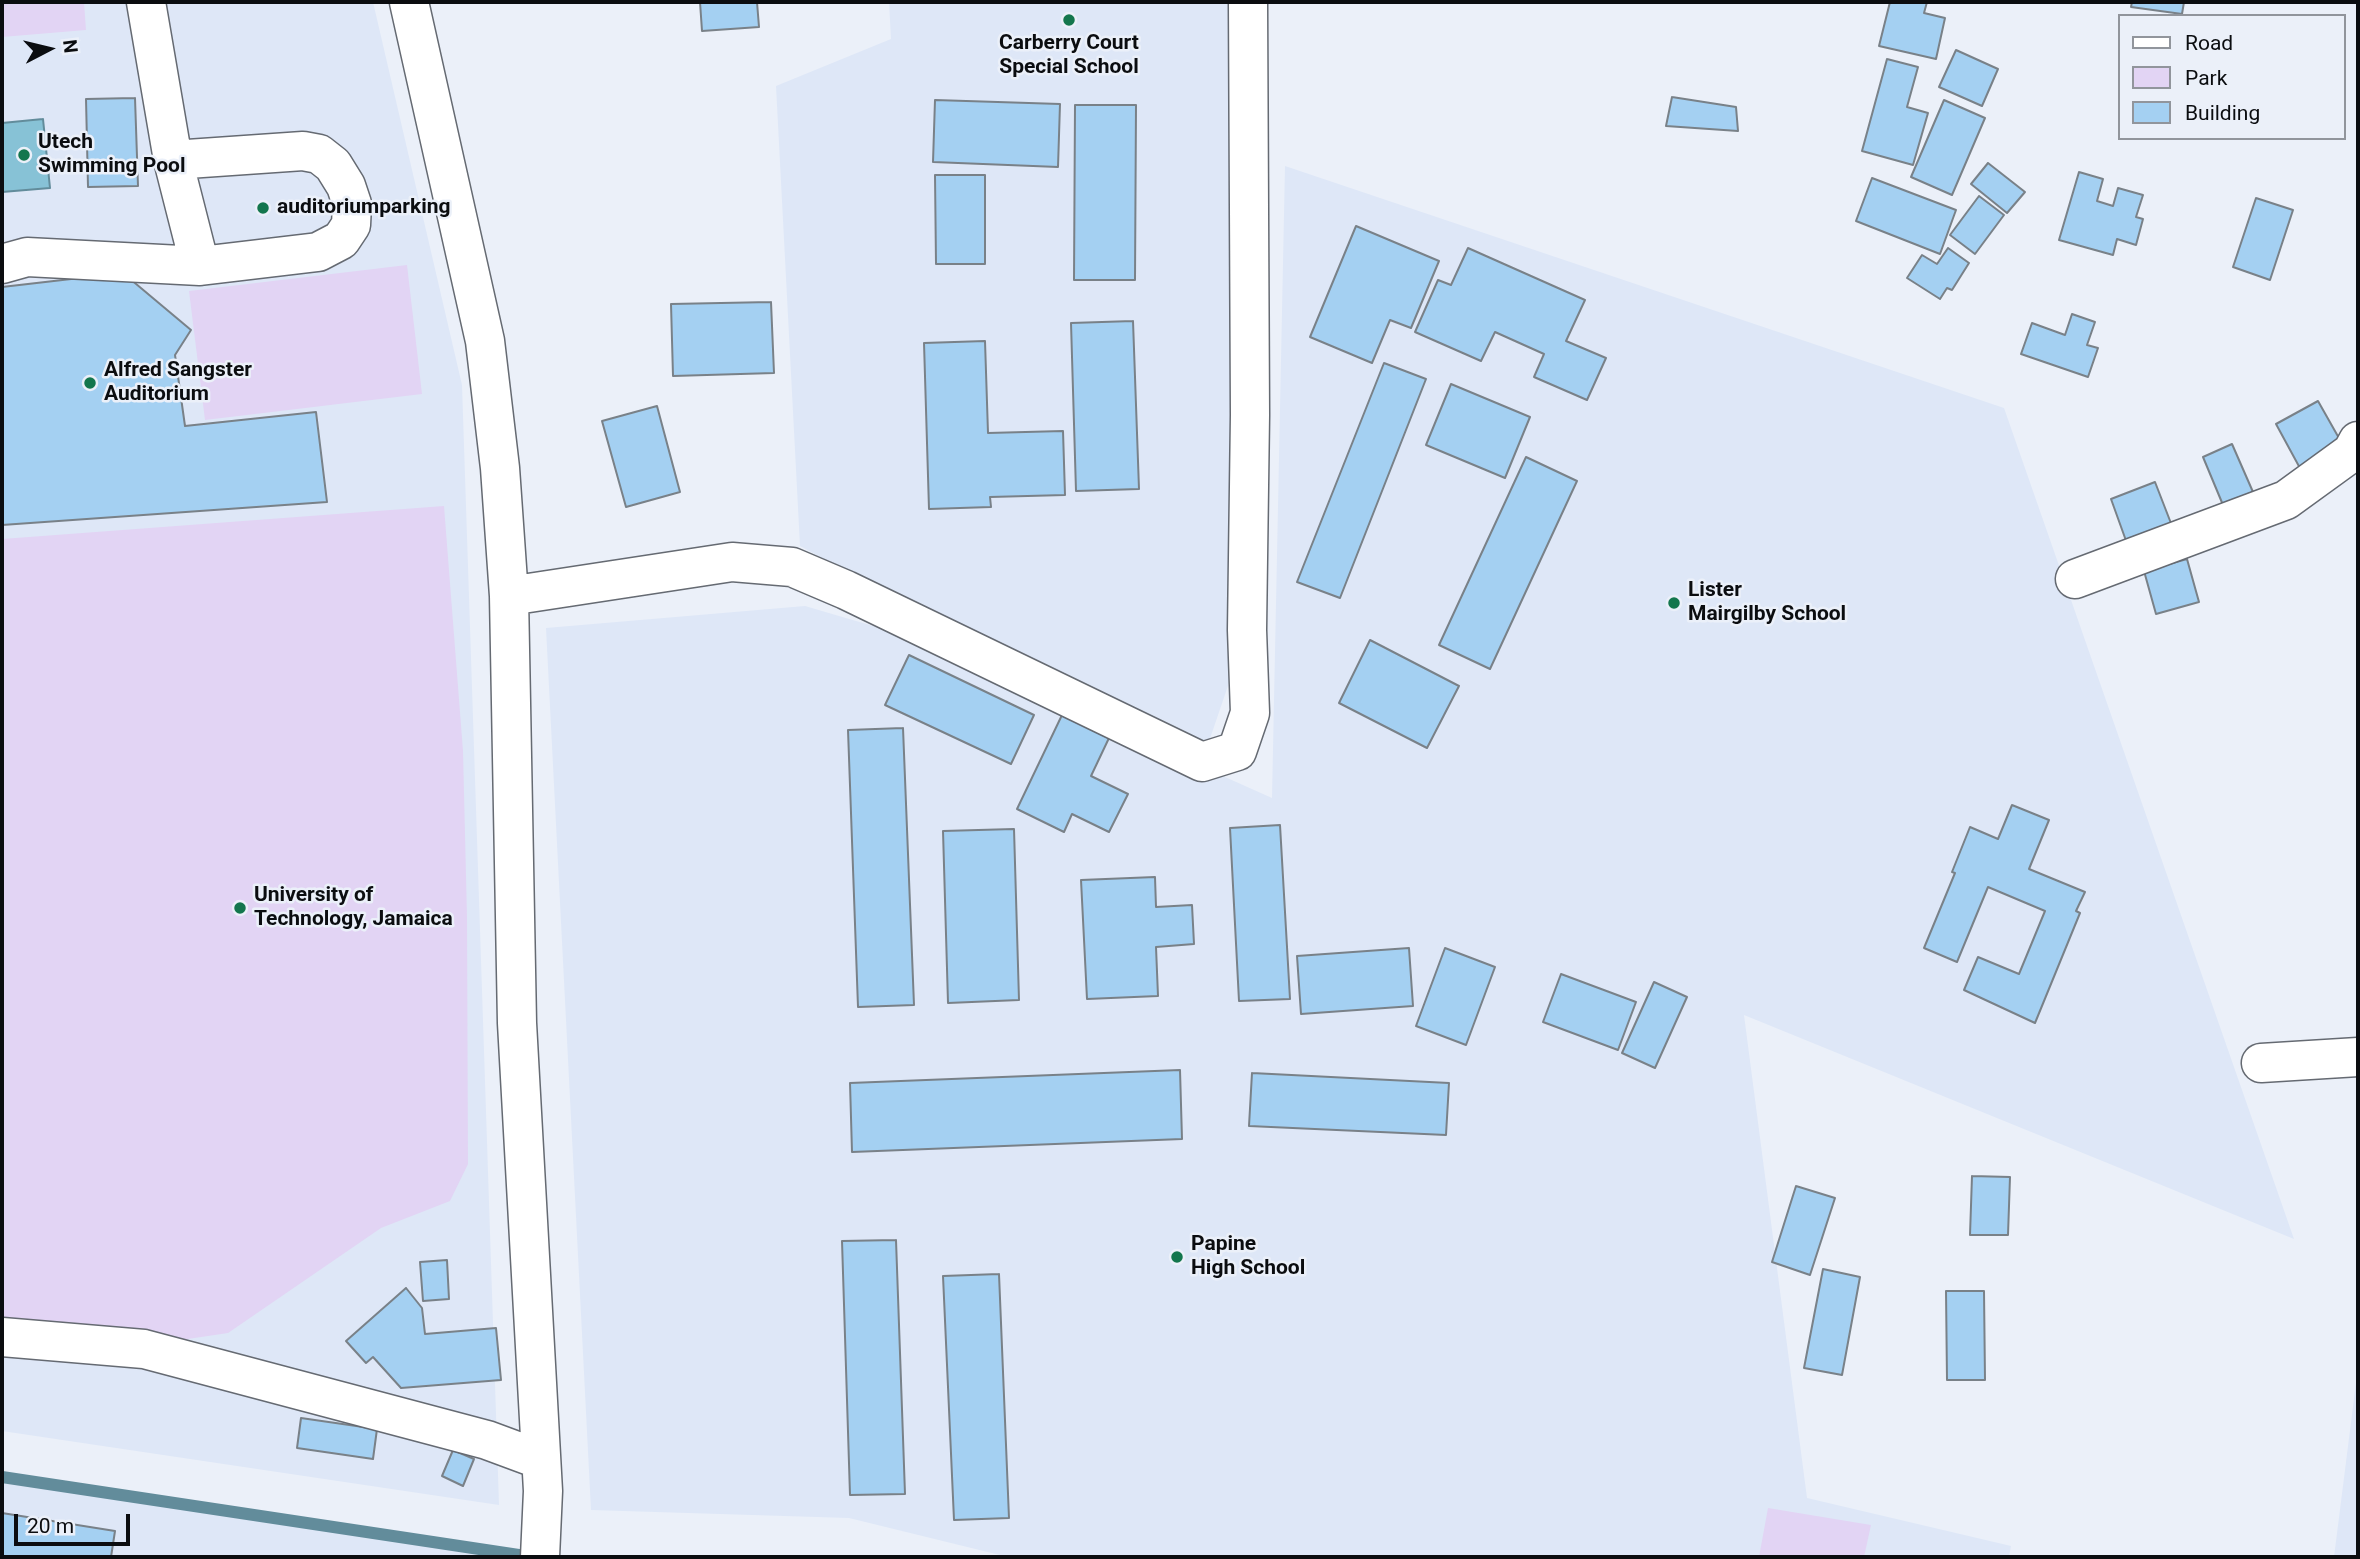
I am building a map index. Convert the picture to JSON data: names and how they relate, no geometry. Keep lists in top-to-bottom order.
{
  "places": [
    "Carberry Court Special School",
    "Utech Swimming Pool",
    "auditoriumparking",
    "Alfred Sangster Auditorium",
    "Lister Mairgilby School",
    "University of Technology, Jamaica",
    "Papine High School"
  ],
  "legend": ["Road", "Park", "Building"],
  "scale_bar": "20 m",
  "north": "right"
}
